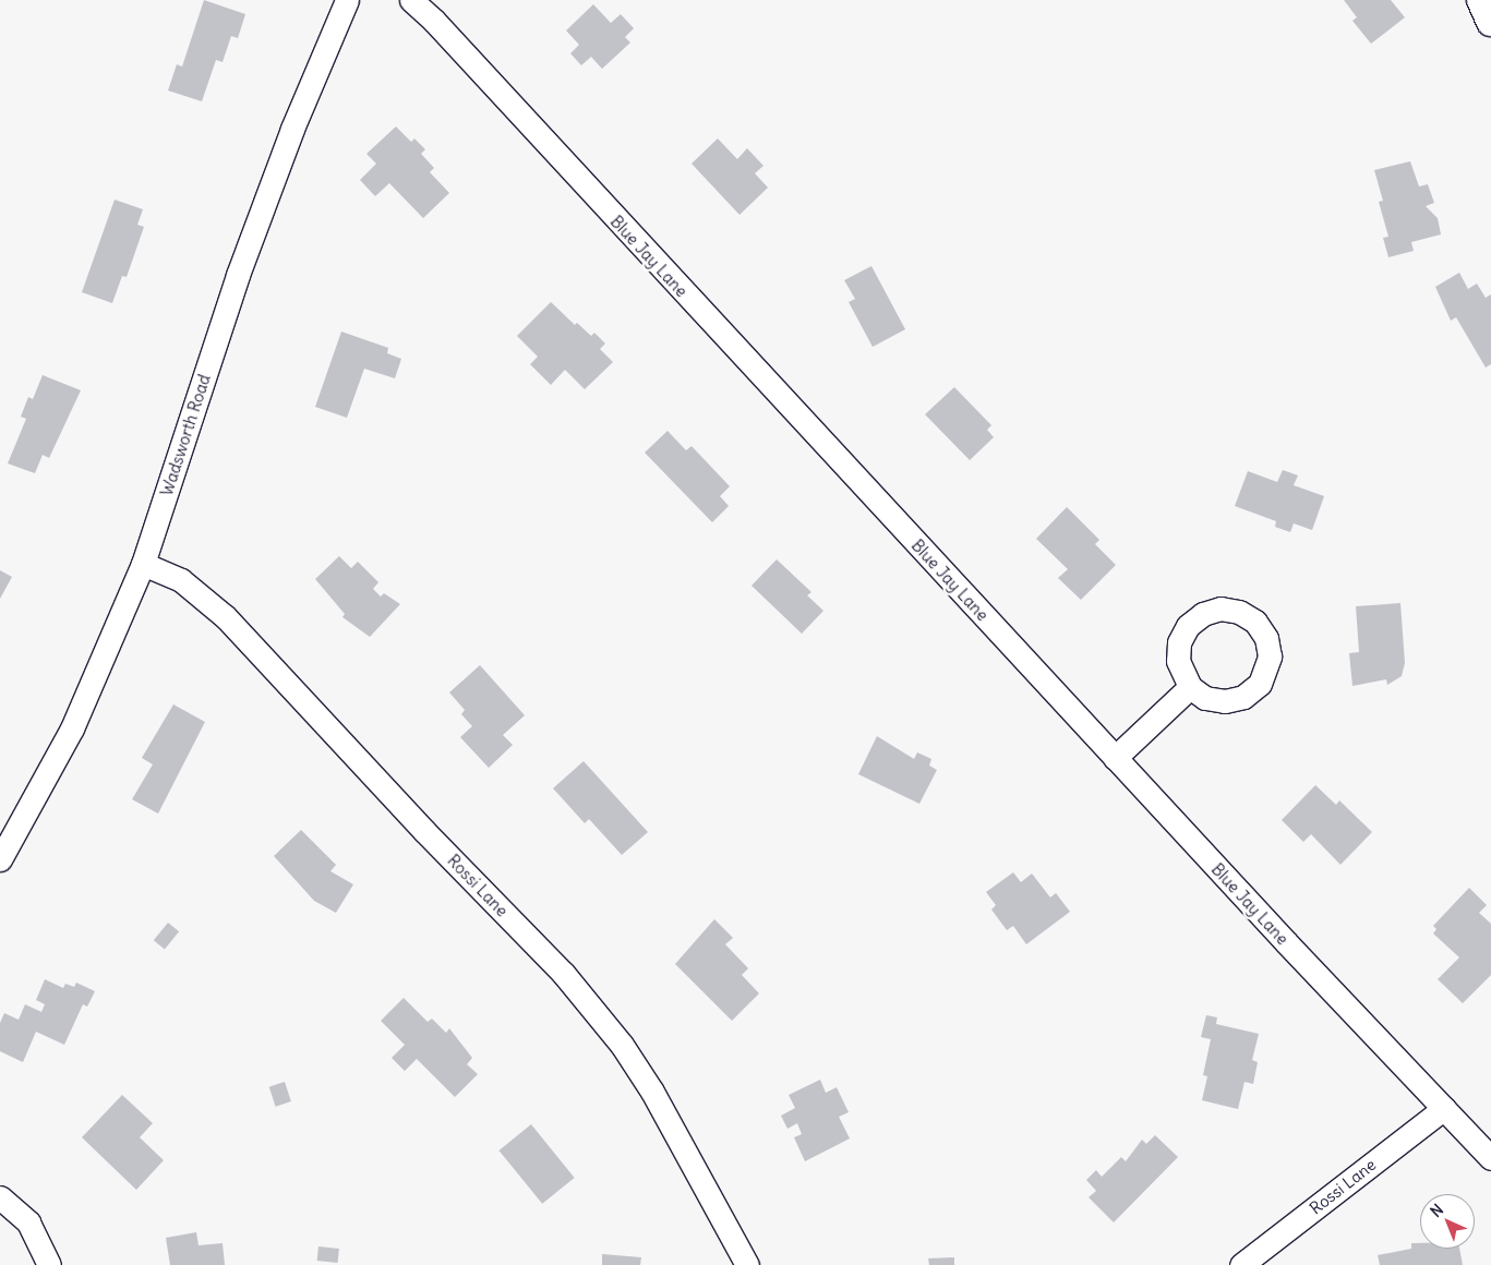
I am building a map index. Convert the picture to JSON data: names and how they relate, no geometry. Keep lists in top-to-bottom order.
{
  "streets": {
    "street": ["Blue Jay Lane", "Wadsworth Road", "Rossi Lane"]
  },
  "crossings": [
    ["Blue Jay Lane", "Rossi Lane"],
    ["Wadsworth Road", "Rossi Lane"]
  ],
  "north": "top left"
}
